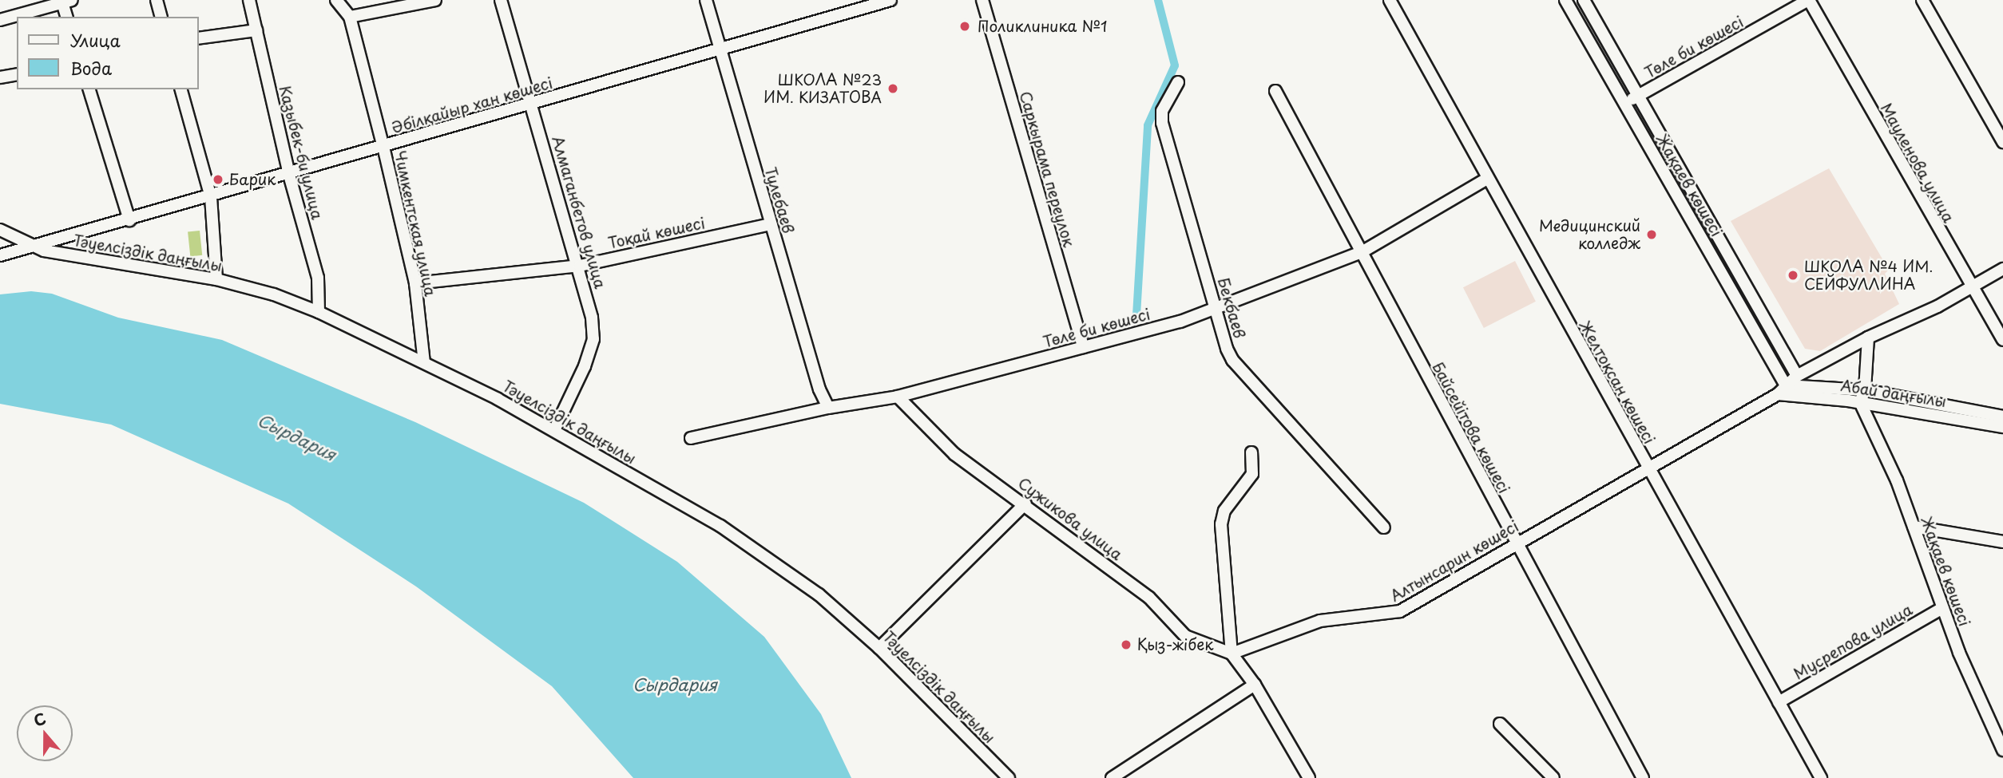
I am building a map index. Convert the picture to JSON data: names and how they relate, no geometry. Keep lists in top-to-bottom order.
{
  "streets": {
    "street": [
      "Төле би көшесі",
      "Әбілқайыр хан көшесі",
      "Казыбек-би улица",
      "Мауленова улица",
      "Саркырама переулок",
      "Жақаев көшесі",
      "Тулебаев",
      "Алмаганбетов улица",
      "Чимкентская улица",
      "Тоқай көшесі",
      "Тәуелсіздік даңғылы",
      "Бекбаев",
      "Желтоқсан көшесі",
      "Абай даңғылы",
      "Байсейітова көшесі",
      "Сужикова улица",
      "Алтынсарин көшесі",
      "Мусрепова улица"
    ]
  },
  "crossings": [
    ["Төле би көшесі", "Мауленова улица"],
    ["Төле би көшесі", "Саркырама переулок"],
    ["Төле би көшесі", "Жақаев көшесі"],
    ["Төле би көшесі", "Тулебаев"],
    ["Төле би көшесі", "Бекбаев"],
    ["Төле би көшесі", "Желтоқсан көшесі"],
    ["Төле би көшесі", "Байсейітова көшесі"],
    ["Төле би көшесі", "Сужикова улица"],
    ["Әбілқайыр хан көшесі", "Казыбек-би улица"],
    ["Әбілқайыр хан көшесі", "Тулебаев"],
    ["Әбілқайыр хан көшесі", "Алмаганбетов улица"],
    ["Әбілқайыр хан көшесі", "Чимкентская улица"],
    ["Әбілқайыр хан көшесі", "Тәуелсіздік даңғылы"],
    ["Казыбек-би улица", "Тәуелсіздік даңғылы"],
    ["Жақаев көшесі", "Абай даңғылы"],
    ["Жақаев көшесі", "Алтынсарин көшесі"],
    ["Жақаев көшесі", "Мусрепова улица"],
    ["Тулебаев", "Тоқай көшесі"],
    ["Алмаганбетов улица", "Тоқай көшесі"],
    ["Алмаганбетов улица", "Тәуелсіздік даңғылы"],
    ["Чимкентская улица", "Тоқай көшесі"],
    ["Чимкентская улица", "Тәуелсіздік даңғылы"],
    ["Желтоқсан көшесі", "Алтынсарин көшесі"],
    ["Желтоқсан көшесі", "Мусрепова улица"],
    ["Абай даңғылы", "Алтынсарин көшесі"],
    ["Байсейітова көшесі", "Алтынсарин көшесі"],
    ["Сужикова улица", "Алтынсарин көшесі"]
  ],
  "water": ["Сырдария"],
  "places": [
    "Поликлиника №1",
    "ШКОЛА №23 ИМ. КИЗАТОВА",
    "Барик",
    "Медицинский колледж",
    "ШКОЛА №4 ИМ. СЕЙФУЛЛИНА",
    "Қыз-жібек"
  ],
  "legend": ["Улица", "Вода"],
  "north": "top"
}
